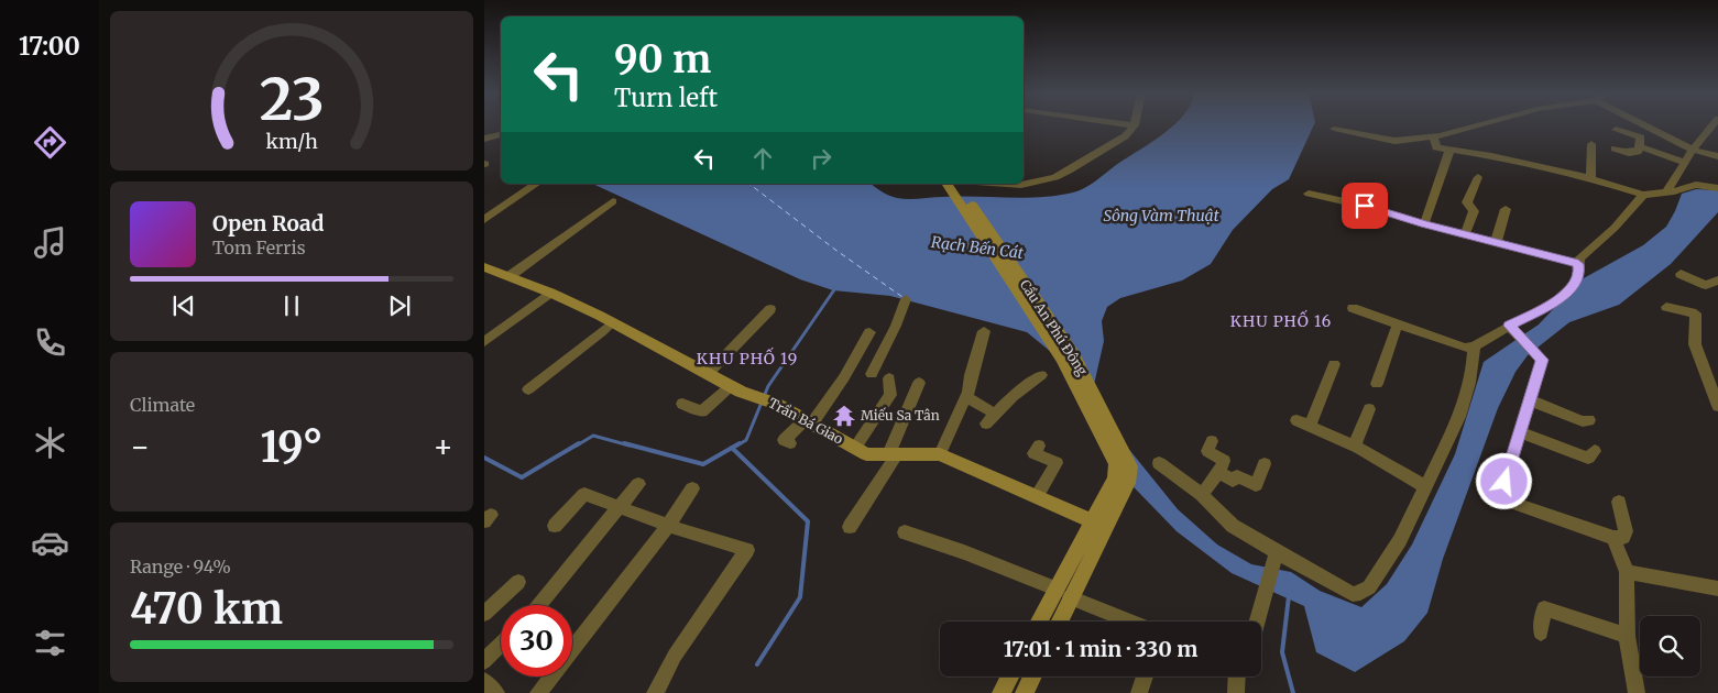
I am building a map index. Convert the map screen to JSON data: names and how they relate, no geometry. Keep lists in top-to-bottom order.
{
  "streets": {
    "main road": ["Cầu An Phú Đông", "Trần Bá Giao"]
  },
  "districts": ["KHU PHỐ 16", "KHU PHỐ 19"],
  "water": ["Sông Vàm Thuật", "Rạch Bến Cát"],
  "places": {
    "temple": ["Miếu Sa Tân"]
  },
  "page": {
    "tabs": "17:00",
    "turn": ["90 m", "Turn left"],
    "song": ["Open Road", "Tom Ferris"],
    "tile": [
      "Climate",
      ["Range · 94%", "470 km"]
    ],
    "heat": ["−", "19°", "+"],
    "limit": "30",
    "trip": "17:01 · 1 min · 330 m",
    "gauge": ["23", "km/h"]
  }
}
